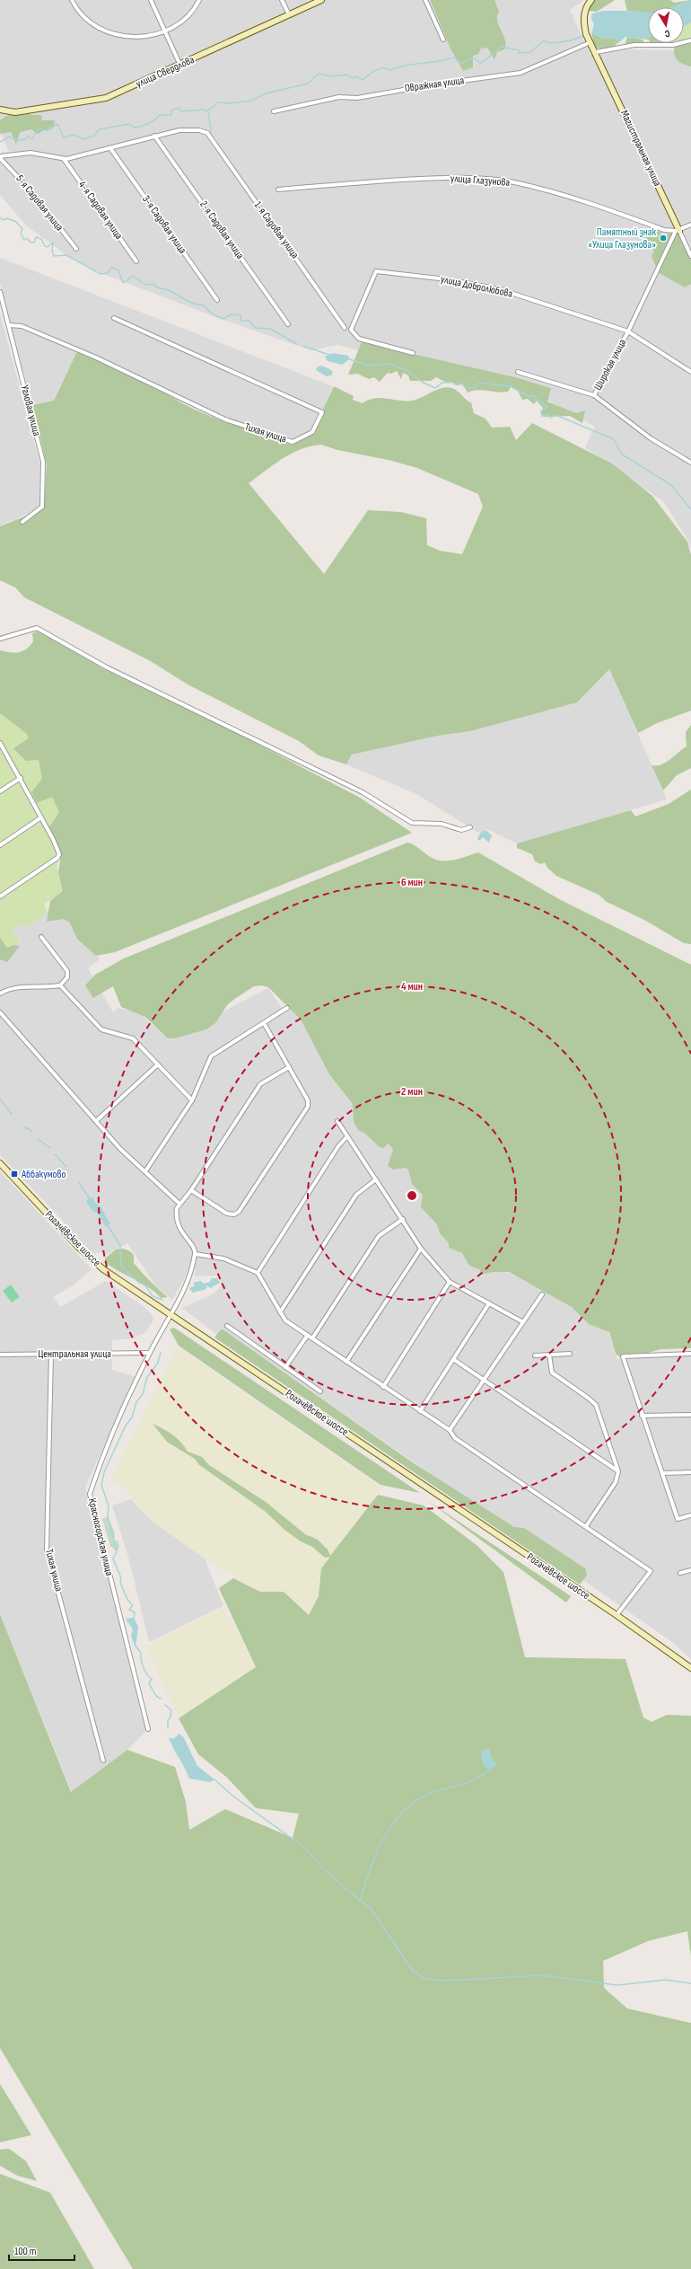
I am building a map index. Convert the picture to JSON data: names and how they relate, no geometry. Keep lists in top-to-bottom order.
{
  "streets": {
    "main road": ["улица Свердлова", "Магистральная улица", "Рогачёвское шоссе"],
    "street": [
      "Овражная улица",
      "улица Глазунова",
      "5-я Садовая улица",
      "4-я Садовая улица",
      "3-я Садовая улица",
      "2-я Садовая улица",
      "1-я Садовая улица",
      "улица Добролюбова",
      "Широкая улица",
      "Угловая улица",
      "Тихая улица",
      "Центральная улица",
      "Красногорская улица"
    ]
  },
  "crossings": [
    ["Овражная улица", "Магистральная улица"],
    ["Магистральная улица", "улица Глазунова"],
    ["Магистральная улица", "Широкая улица"],
    ["улица Глазунова", "Широкая улица"],
    ["2-я Садовая улица", "1-я Садовая улица"],
    ["улица Добролюбова", "Широкая улица"],
    ["Угловая улица", "Тихая улица"],
    ["Тихая улица", "Центральная улица"],
    ["Рогачёвское шоссе", "Красногорская улица"],
    ["Центральная улица", "Красногорская улица"]
  ],
  "places": {
    "other": ["Памятный знак «Улица Глазунова»"],
    "transit": ["Аббакумово"]
  },
  "scale_bar": "100 m",
  "north": "bottom",
  "rings": ["6 мин", "4 мин", "2 мин"]
}
